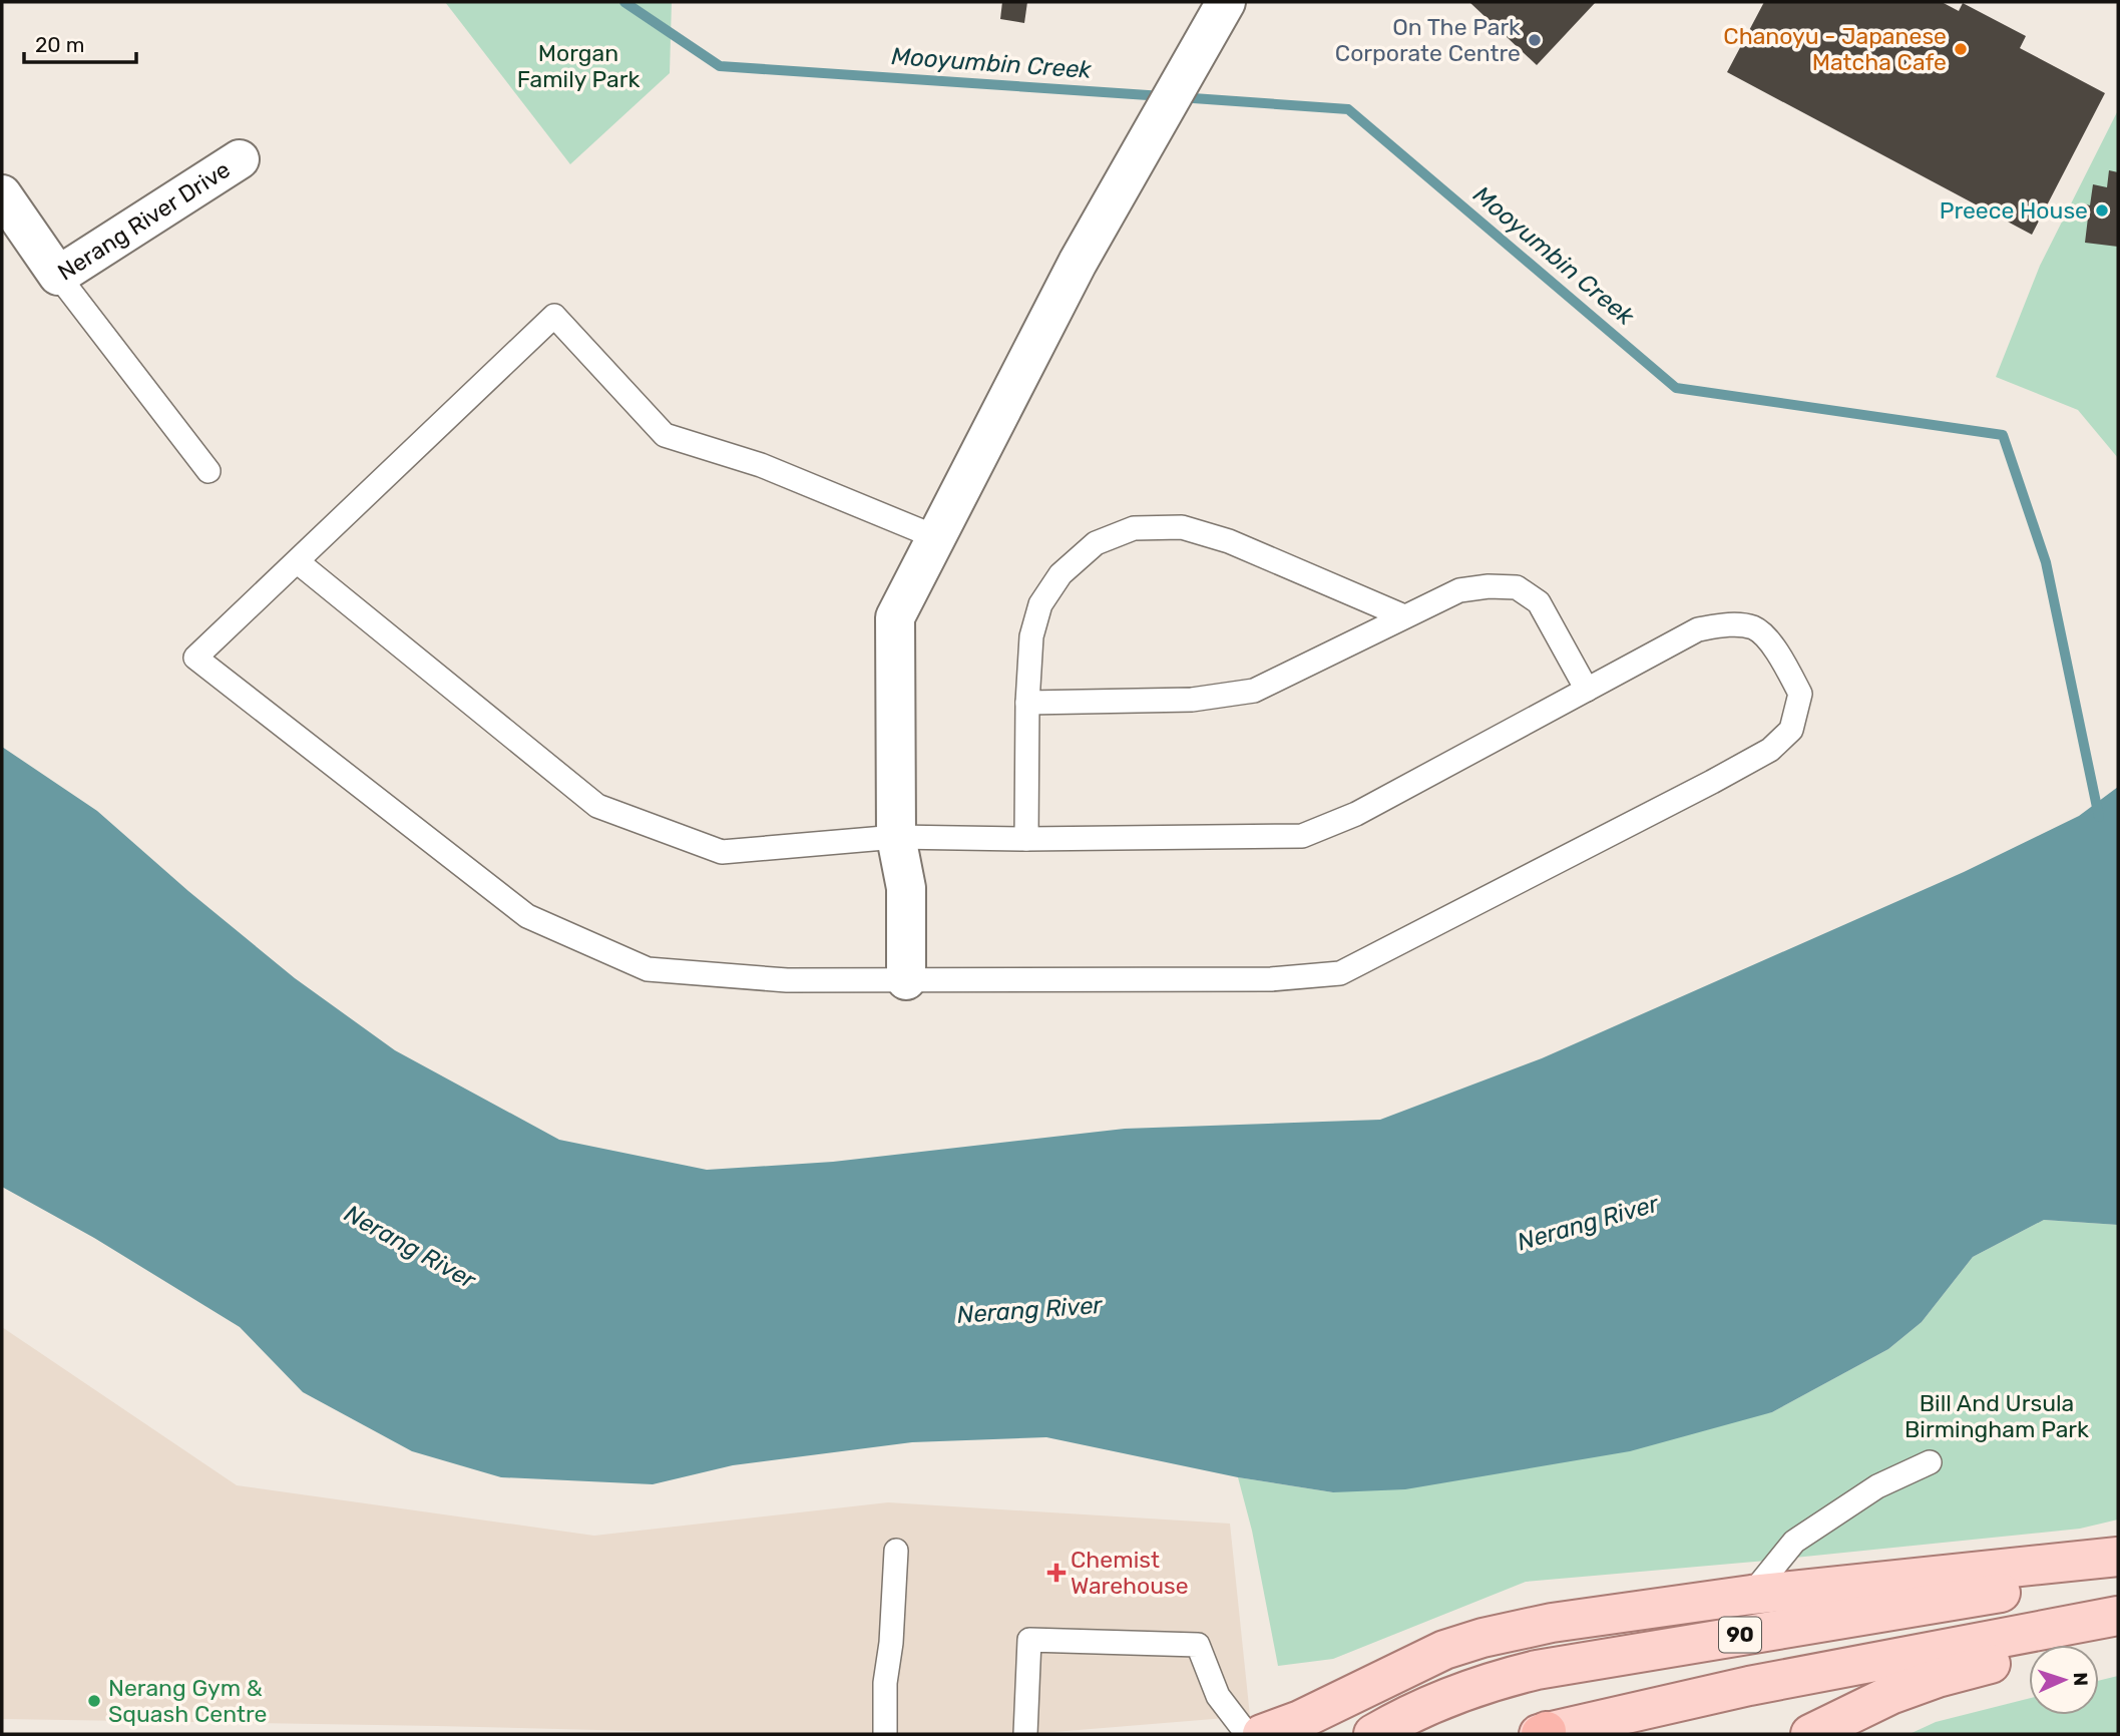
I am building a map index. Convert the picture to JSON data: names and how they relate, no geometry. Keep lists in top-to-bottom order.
{
  "streets": {
    "main road": ["90"],
    "street": ["Nerang River Drive"]
  },
  "water": ["Mooyumbin Creek", "Nerang River"],
  "parks": ["Morgan Family Park", "Bill And Ursula Birmingham Park"],
  "places": {
    "other": [
      "On The Park Corporate Centre",
      "Chanoyu - Japanese Matcha Cafe",
      "Preece House",
      "Nerang Gym & Squash Centre"
    ],
    "health": ["Chemist Warehouse"]
  },
  "scale_bar": "20 m",
  "north": "right"
}
